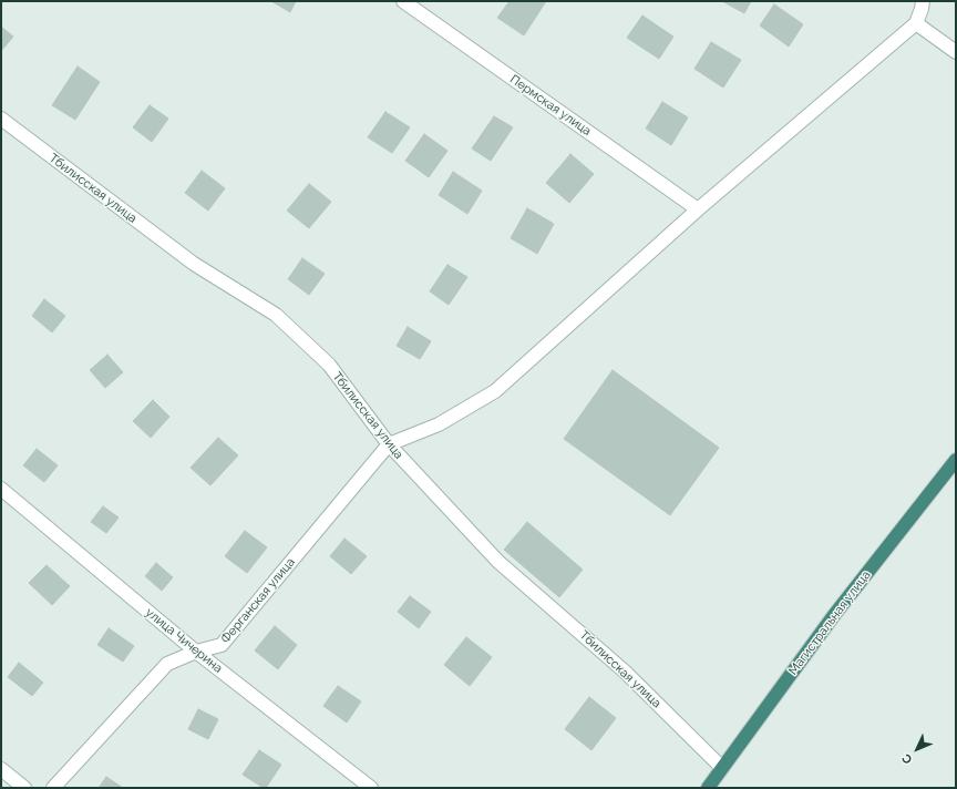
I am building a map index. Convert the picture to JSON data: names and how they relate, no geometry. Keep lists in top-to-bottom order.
{
  "streets": {
    "highway": ["Магистральная улица"],
    "street": [
      "Пермская улица",
      "Тбилисская улица",
      "Ферганская улица",
      "улица Чичерина"
    ]
  },
  "crossings": [
    ["Тбилисская улица", "Ферганская улица"],
    ["Тбилисская улица", "Магистральная улица"],
    ["Ферганская улица", "улица Чичерина"]
  ],
  "north": "bottom left"
}
